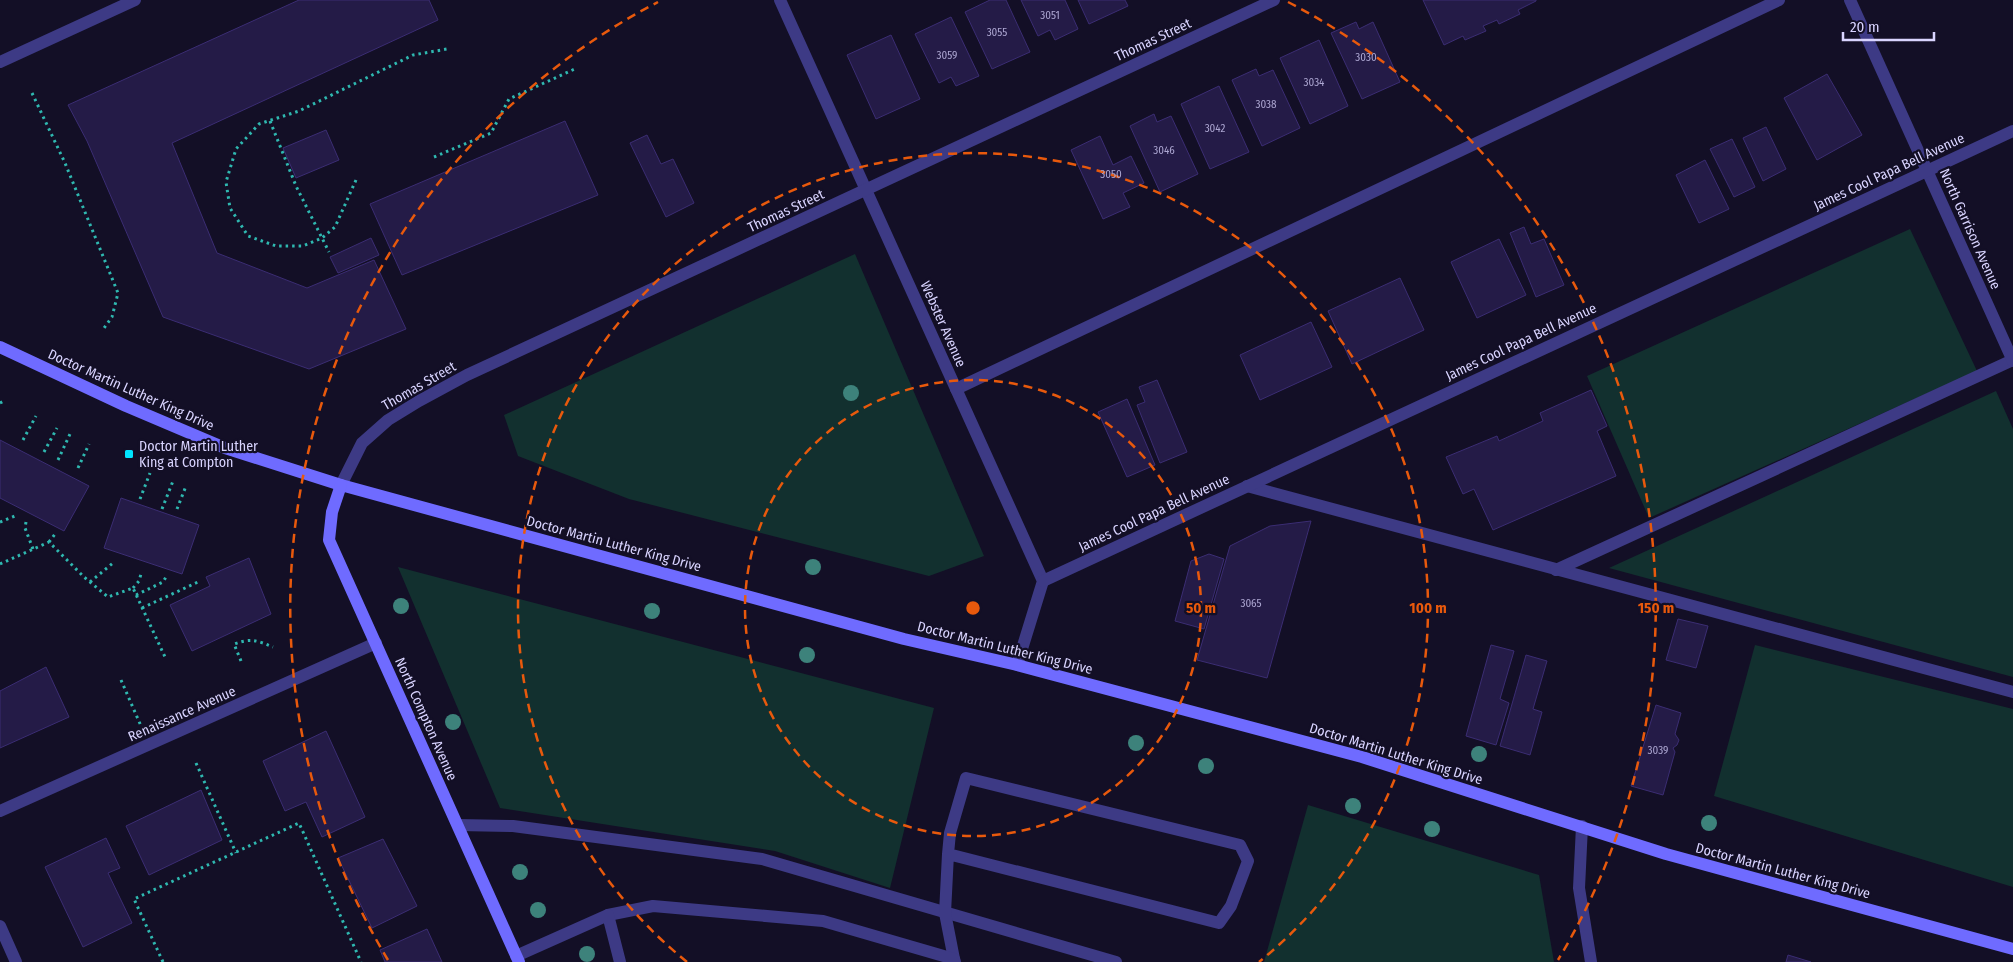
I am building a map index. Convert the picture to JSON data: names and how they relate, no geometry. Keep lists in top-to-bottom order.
{
  "streets": {
    "main road": ["Doctor Martin Luther King Drive", "North Compton Avenue"],
    "street": [
      "Thomas Street",
      "James Cool Papa Bell Avenue",
      "North Garrison Avenue",
      "Webster Avenue",
      "Renaissance Avenue"
    ]
  },
  "crossings": [
    ["Thomas Street", "Webster Avenue"],
    ["Thomas Street", "Doctor Martin Luther King Drive"],
    ["Thomas Street", "North Compton Avenue"],
    ["James Cool Papa Bell Avenue", "North Garrison Avenue"],
    ["James Cool Papa Bell Avenue", "Webster Avenue"],
    ["Doctor Martin Luther King Drive", "North Compton Avenue"],
    ["Renaissance Avenue", "North Compton Avenue"]
  ],
  "places": {
    "transit": ["Doctor Martin Luther King at Compton"]
  },
  "house_numbers": [
    "3051",
    "3055",
    "3059",
    "3030",
    "3034",
    "3038",
    "3042",
    "3046",
    "3050",
    "3065",
    "3039"
  ],
  "scale_bar": "20 m",
  "rings": ["50 m", "100 m", "150 m"]
}
